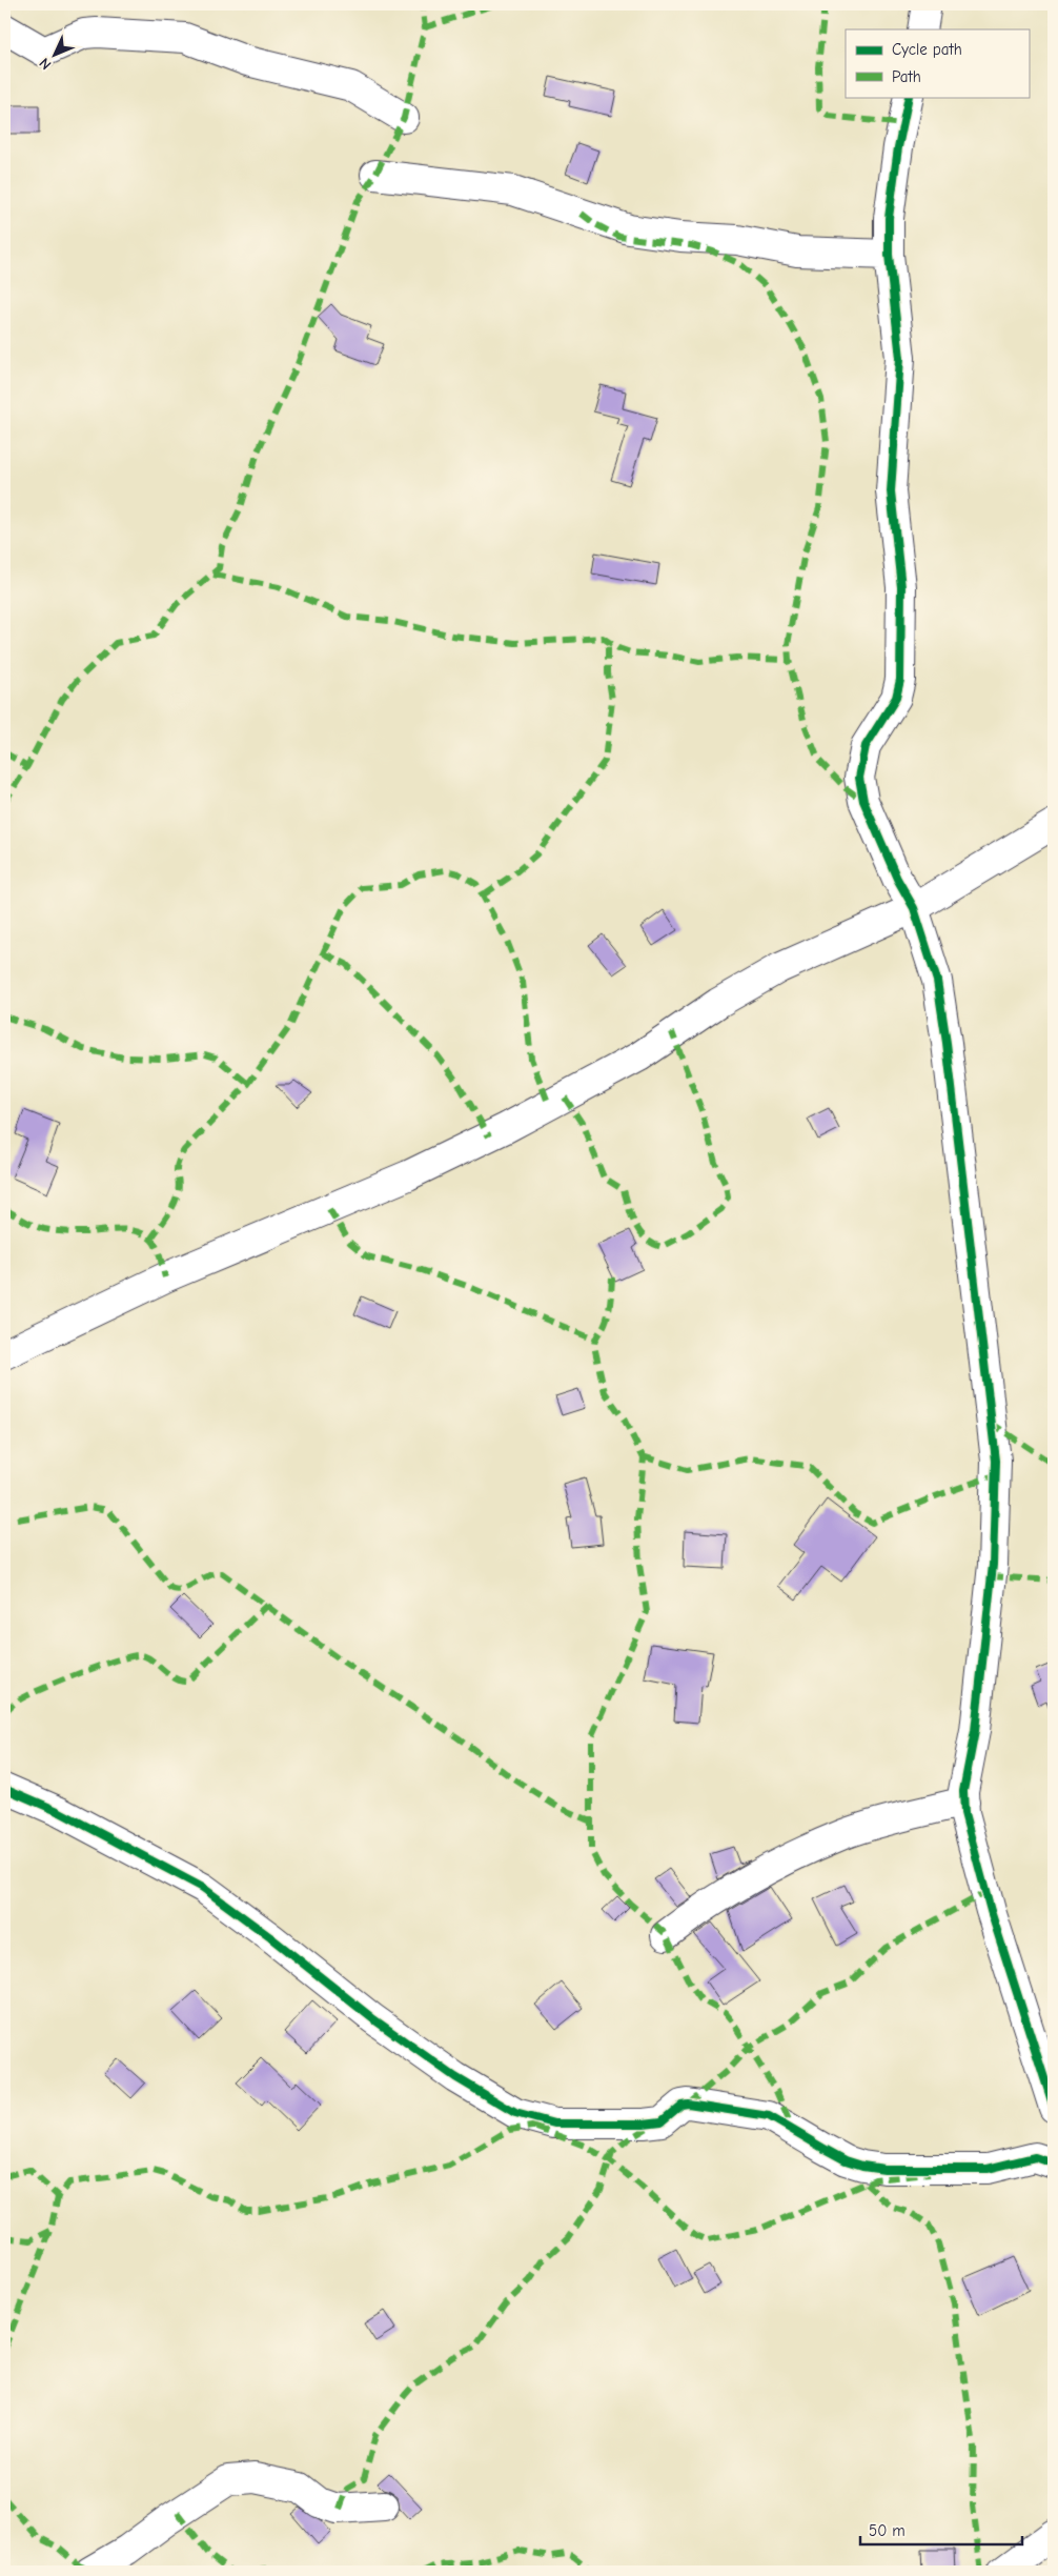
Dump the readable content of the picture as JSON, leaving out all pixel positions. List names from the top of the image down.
{
  "legend": ["Cycle path", "Path"],
  "scale_bar": "50 m",
  "north": "bottom left"
}
